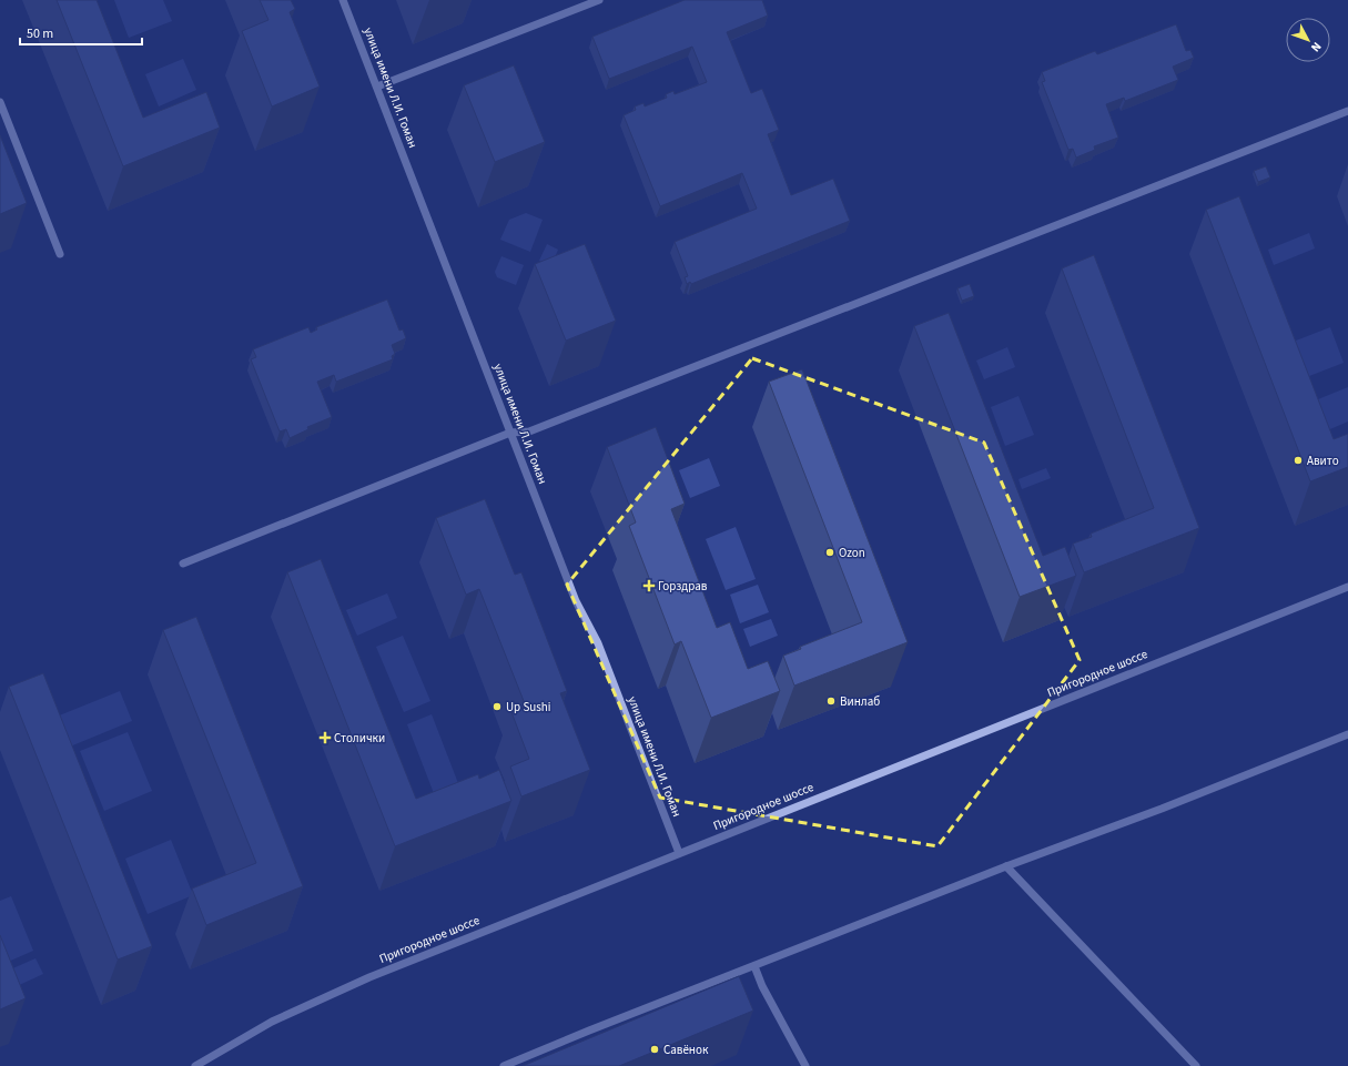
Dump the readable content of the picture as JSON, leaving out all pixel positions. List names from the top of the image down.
{
  "streets": {
    "street": ["улица имени Л.И. Гоман", "Пригородное шоссе"]
  },
  "crossings": [
    ["улица имени Л.И. Гоман", "Пригородное шоссе"]
  ],
  "places": {
    "other": [
      "Авито",
      "Ozon",
      "Винлаб",
      "Up Sushi",
      "Савёнок"
    ],
    "health": ["Горздрав", "Столички"]
  },
  "scale_bar": "50 m",
  "north": "bottom right"
}
